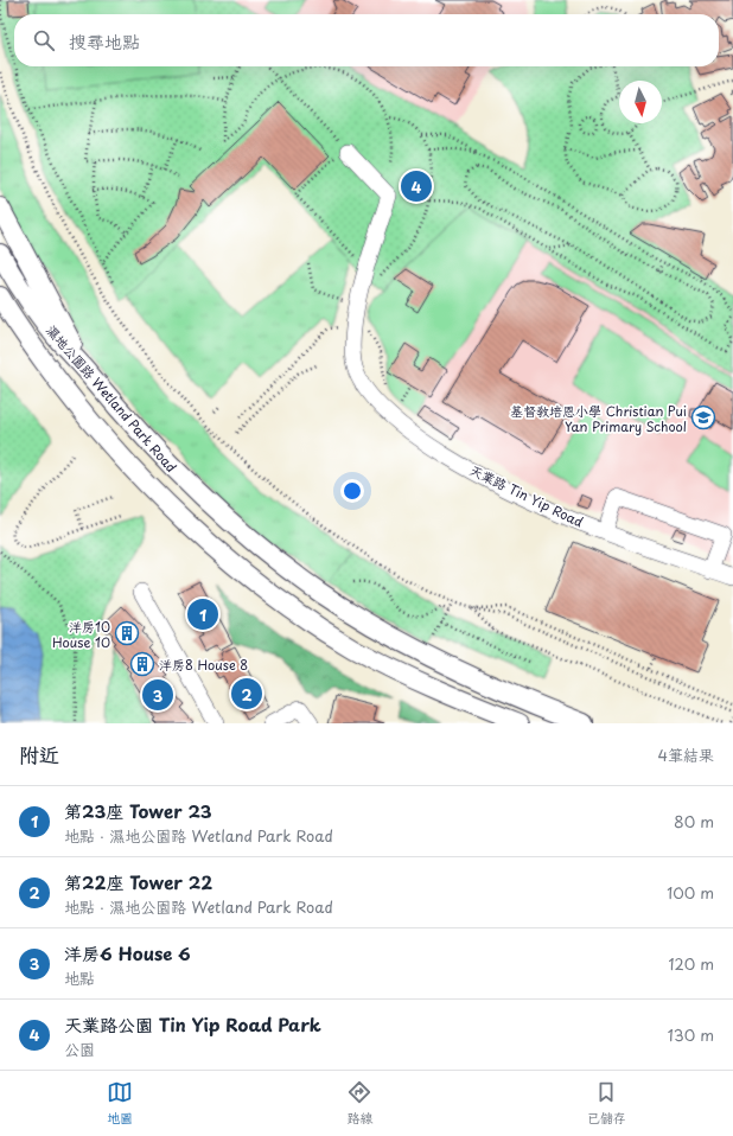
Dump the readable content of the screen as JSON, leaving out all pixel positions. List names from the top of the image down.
{
  "streets": {
    "main road": ["濕地公園路 Wetland Park Road"],
    "street": ["天業路 Tin Yip Road"]
  },
  "places": {
    "school or university": ["基督教培恩小學 Christian Pui Yan Primary School"],
    "building": ["洋房10 House 10", "洋房8 House 8"]
  },
  "north": "bottom",
  "page": {
    "search": "搜尋地點",
    "pins": [
      "4",
      "1",
      "2",
      "3"
    ],
    "heading": ["附近", "4筆結果"],
    "list": [
      {
        "mark": "1",
        "name": "第23座 Tower 23",
        "note": "地點 · 濕地公園路 Wetland Park Road",
        "value": "80 m"
      },
      {
        "mark": "2",
        "name": "第22座 Tower 22",
        "note": "地點 · 濕地公園路 Wetland Park Road",
        "value": "100 m"
      },
      {
        "mark": "3",
        "name": "洋房6 House 6",
        "note": "地點",
        "value": "120 m"
      },
      {
        "mark": "4",
        "name": "天業路公園 Tin Yip Road Park",
        "note": "公園",
        "value": "130 m"
      }
    ],
    "nav": ["地圖", "路線", "已儲存"]
  }
}
